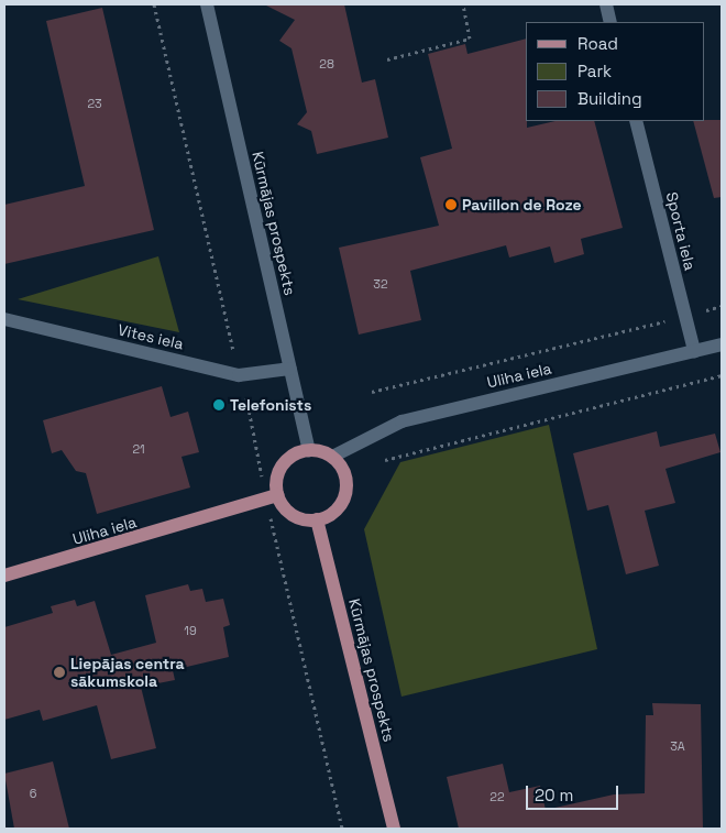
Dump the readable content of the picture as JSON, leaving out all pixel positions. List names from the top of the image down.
{
  "streets": {
    "main road": ["Kūrmājas prospekts", "Uliha iela"],
    "street": ["Sporta iela", "Vites iela"]
  },
  "crossings": [
    ["Kūrmājas prospekts", "Vites iela"],
    ["Kūrmājas prospekts", "Uliha iela"],
    ["Sporta iela", "Uliha iela"]
  ],
  "places": ["Pavillon de Roze", "Telefonists", "Liepājas centra sākumskola"],
  "house_numbers": [
    "28",
    "23",
    "32",
    "21",
    "19",
    "3A",
    "6",
    "22"
  ],
  "legend": ["Road", "Park", "Building"],
  "scale_bar": "20 m"
}
